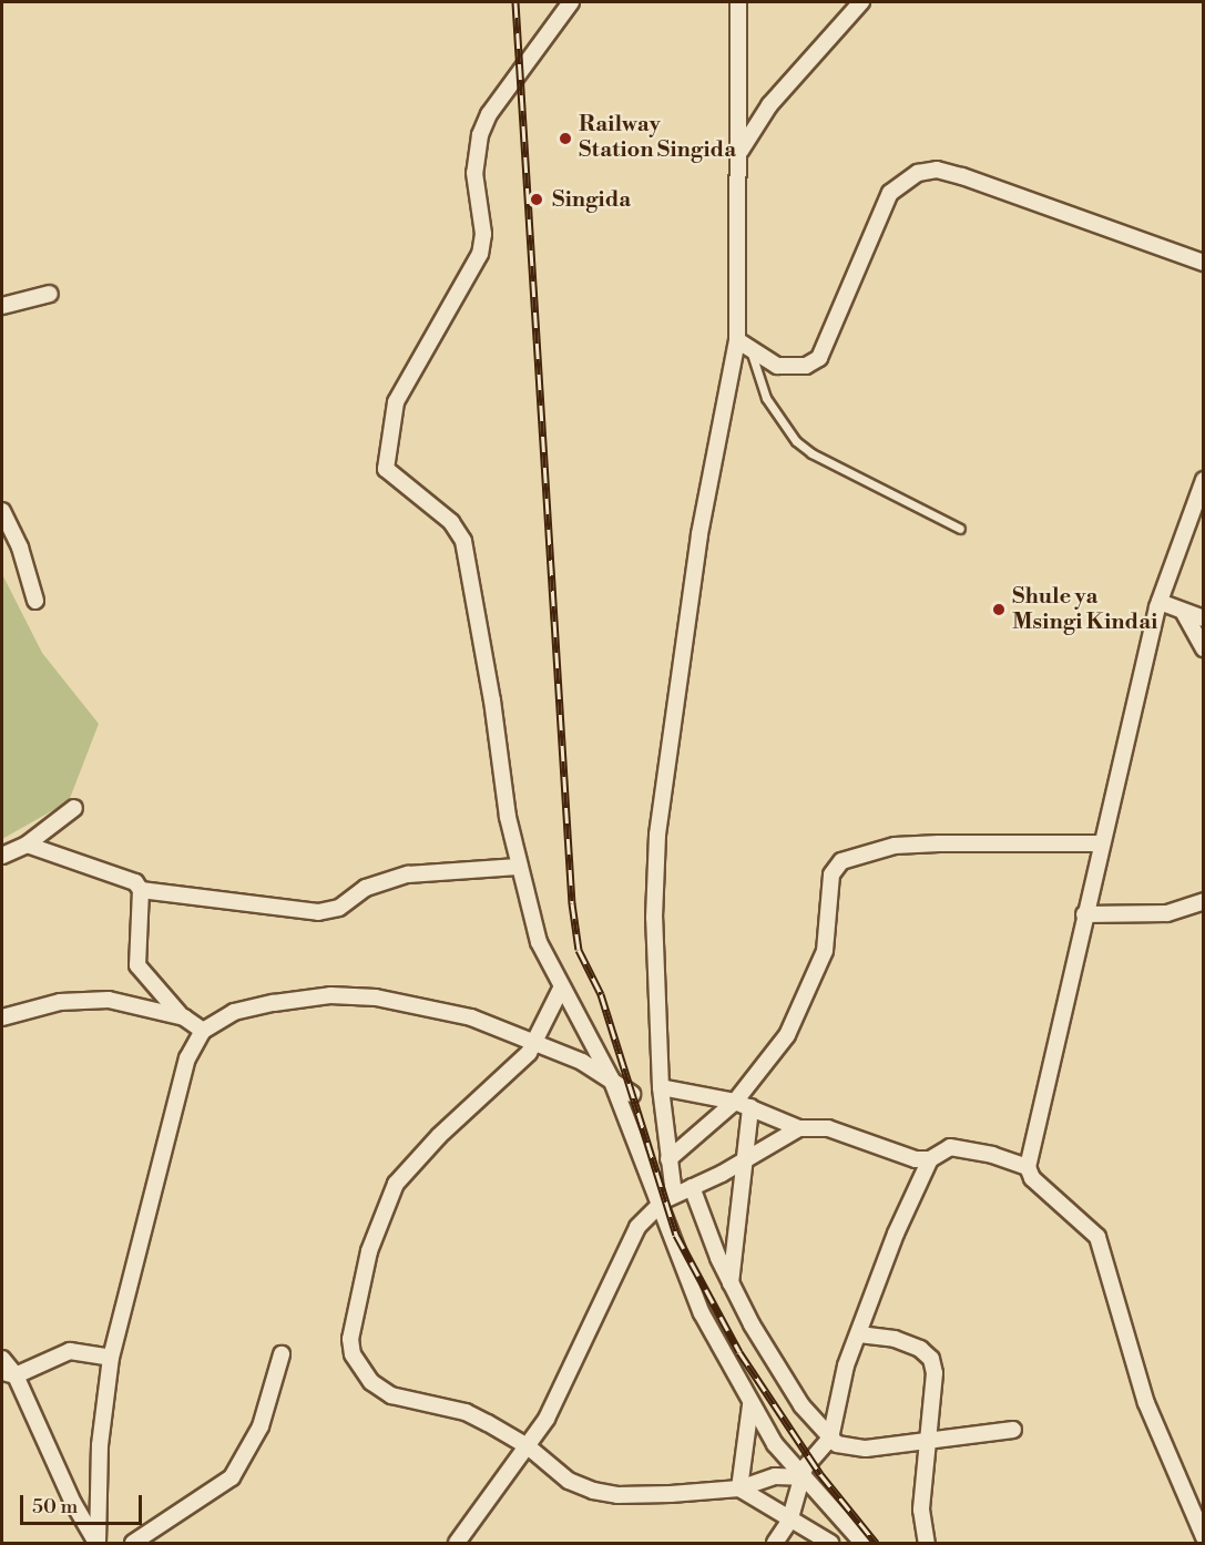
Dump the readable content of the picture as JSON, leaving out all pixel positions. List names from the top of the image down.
{
  "places": ["Railway Station Singida", "Singida", "Shule ya Msingi Kindai"],
  "scale_bar": "50 m"
}
